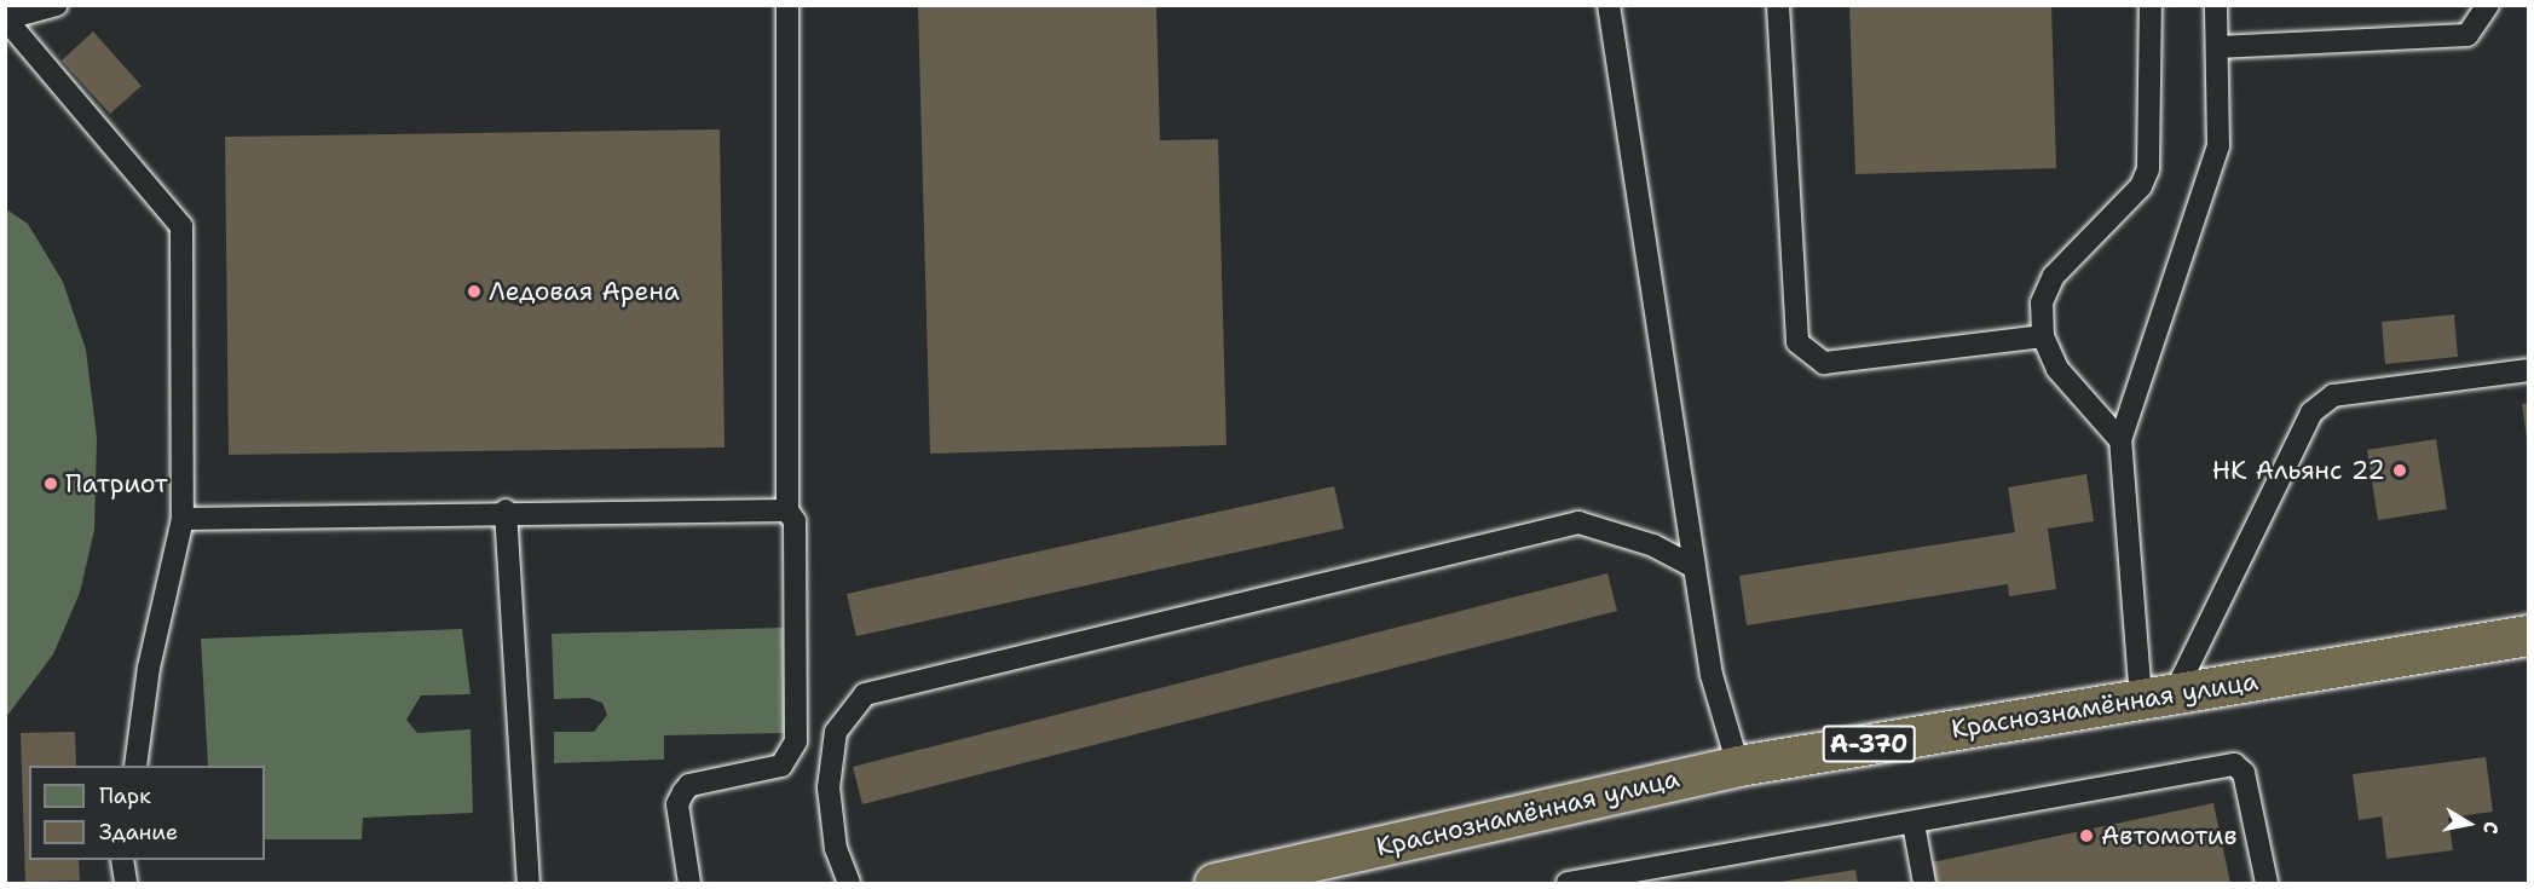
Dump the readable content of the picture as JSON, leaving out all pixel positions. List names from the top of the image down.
{
  "streets": {
    "highway": ["Краснознамённая улица", "А-370"]
  },
  "places": [
    "Ледовая Арена",
    "НК Альянс 22",
    "Патриот",
    "Автомотив"
  ],
  "legend": ["Парк", "Здание"],
  "north": "right"
}
